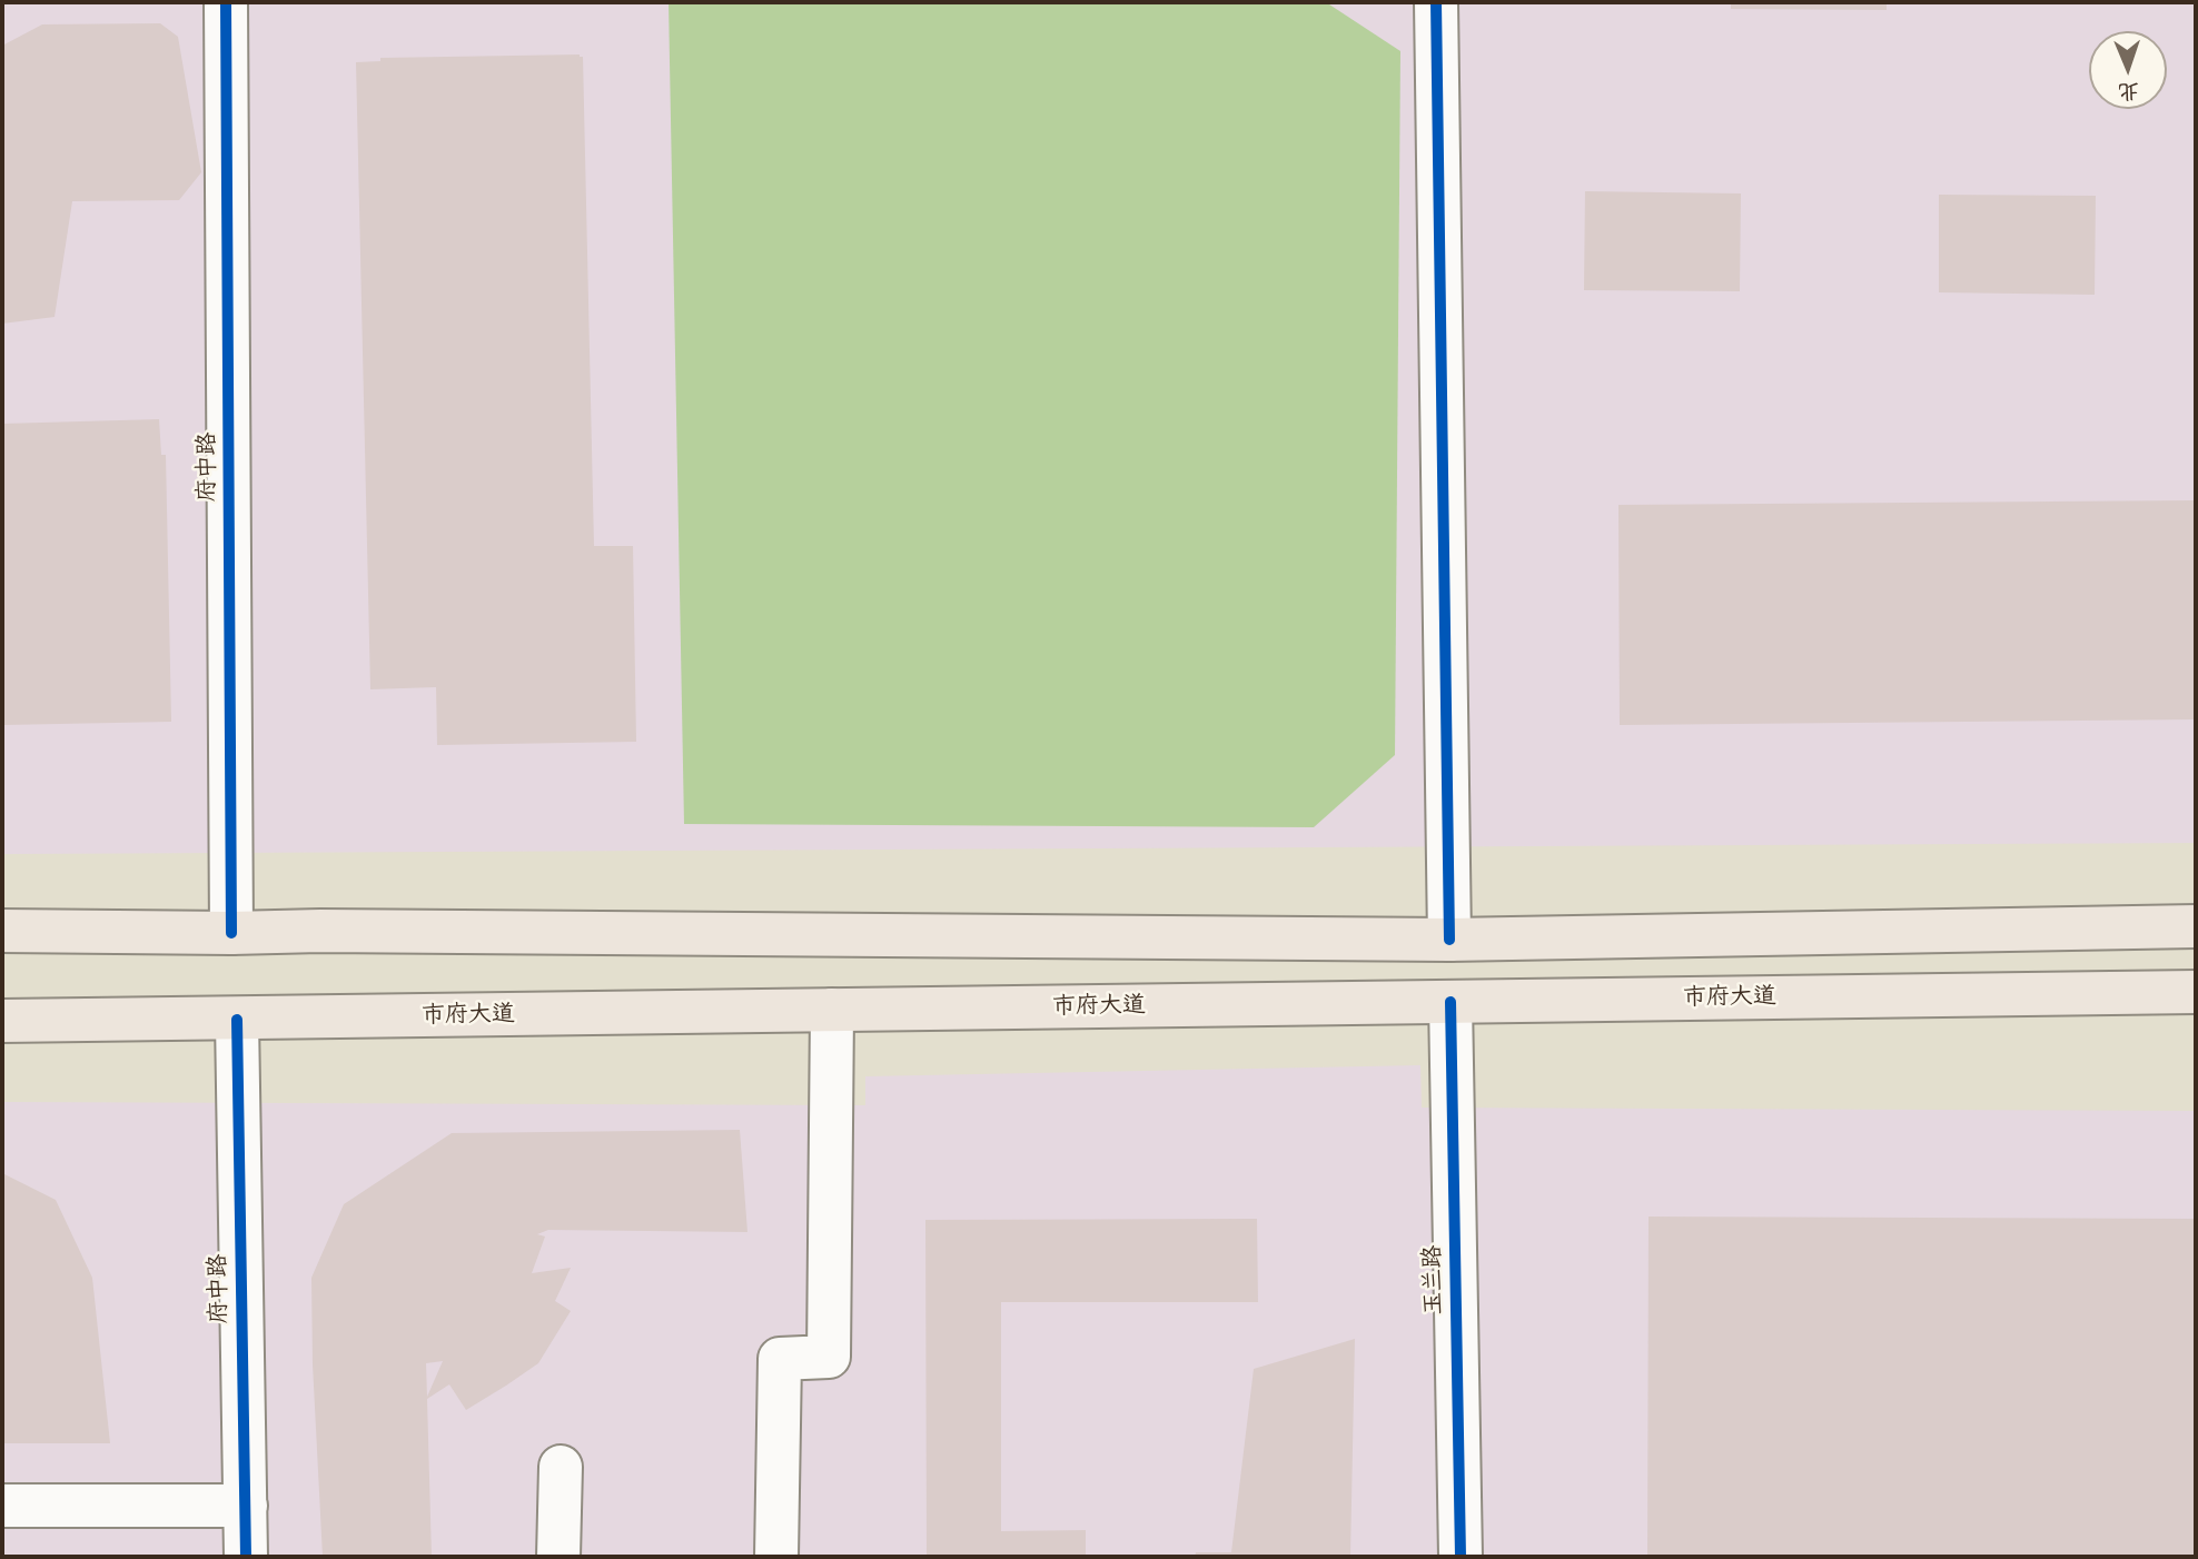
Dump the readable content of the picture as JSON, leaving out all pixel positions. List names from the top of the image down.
{
  "streets": {
    "main road": ["市府大道"],
    "street": ["府中路", "玉兰路"]
  },
  "crossings": [
    ["府中路", "市府大道"],
    ["市府大道", "玉兰路"]
  ],
  "north": "bottom"
}
